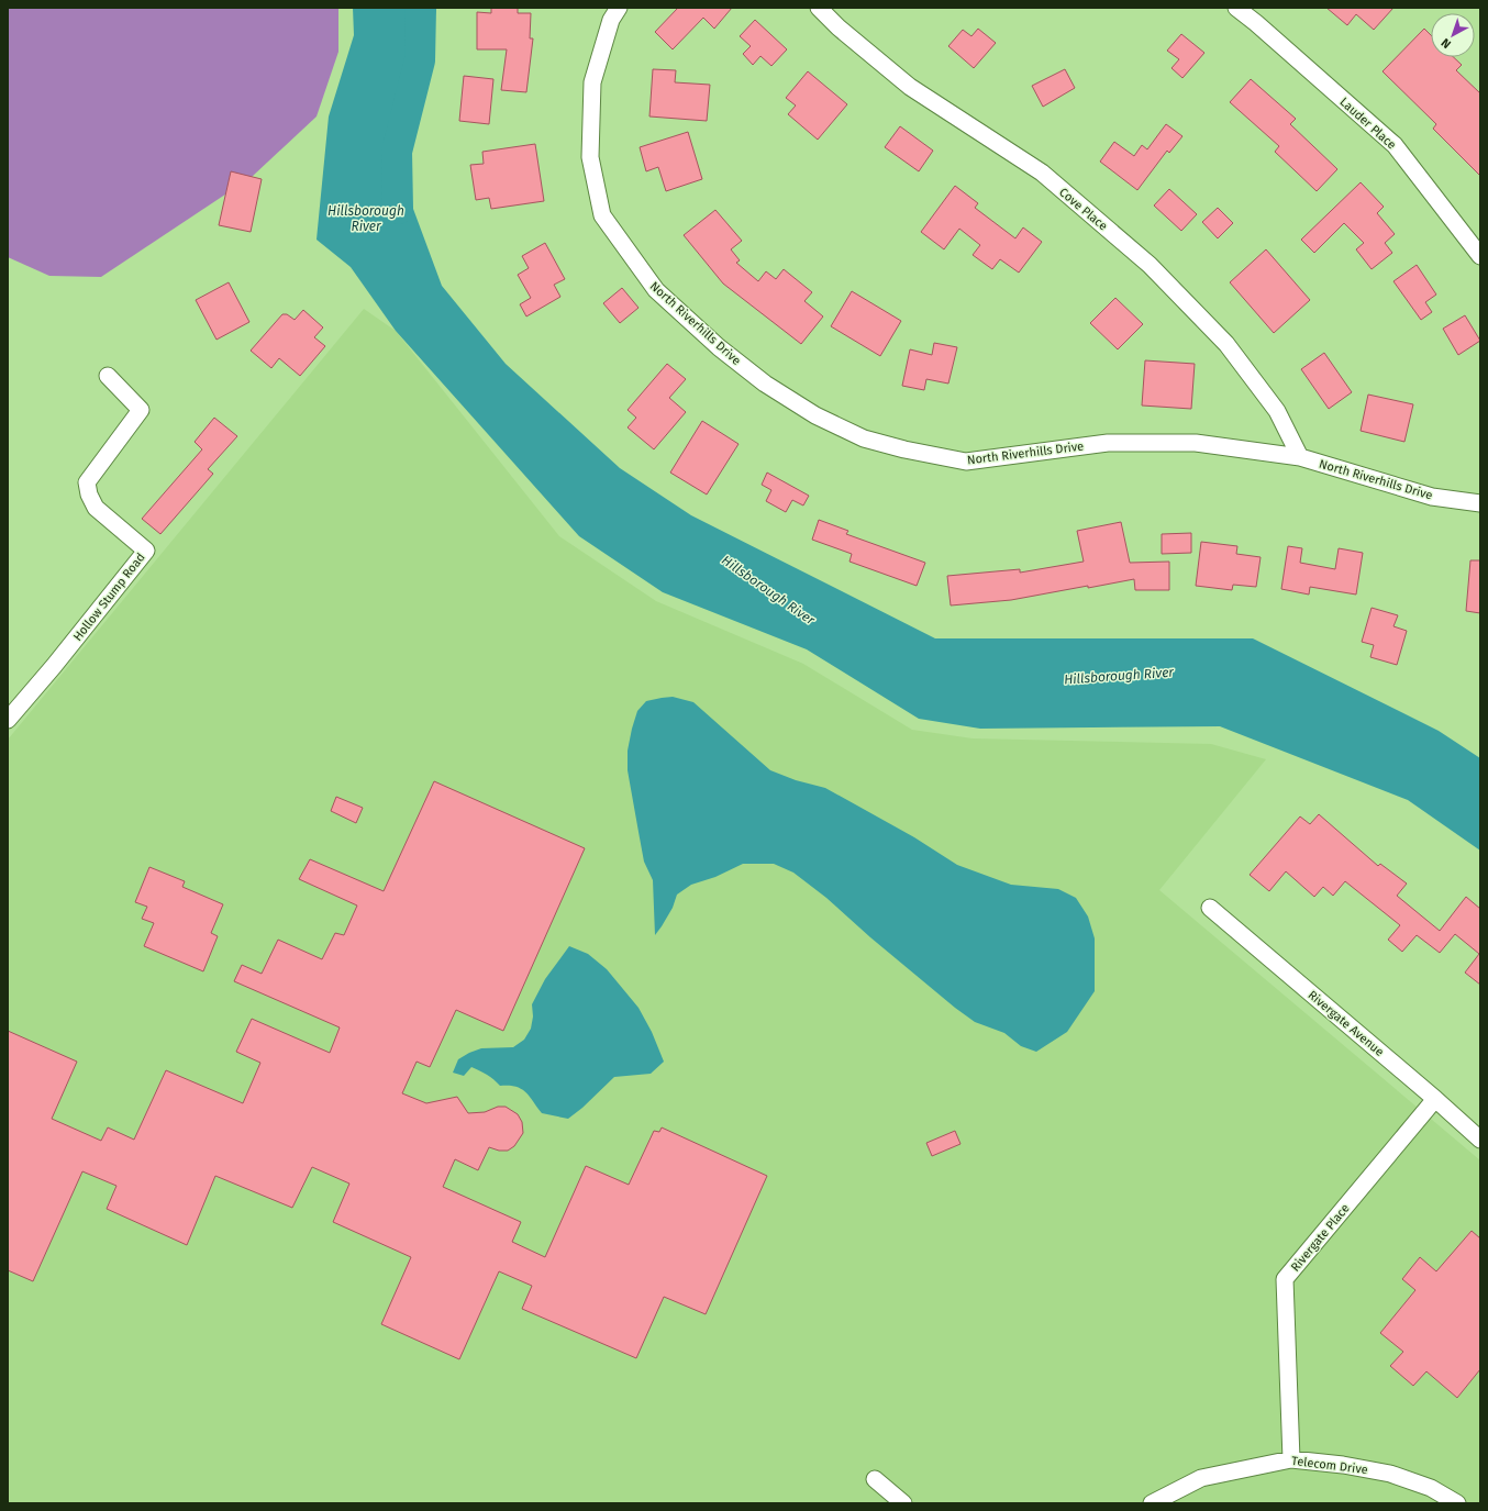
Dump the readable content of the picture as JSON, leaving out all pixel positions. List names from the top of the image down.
{
  "streets": {
    "street": [
      "Lauder Place",
      "Cove Place",
      "North Riverhills Drive",
      "Hollow Stump Road",
      "Rivergate Avenue",
      "Rivergate Place",
      "Telecom Drive"
    ]
  },
  "crossings": [
    ["Cove Place", "North Riverhills Drive"],
    ["Rivergate Avenue", "Rivergate Place"],
    ["Rivergate Place", "Telecom Drive"]
  ],
  "water": ["Hillsborough River"],
  "north": "bottom left"
}
